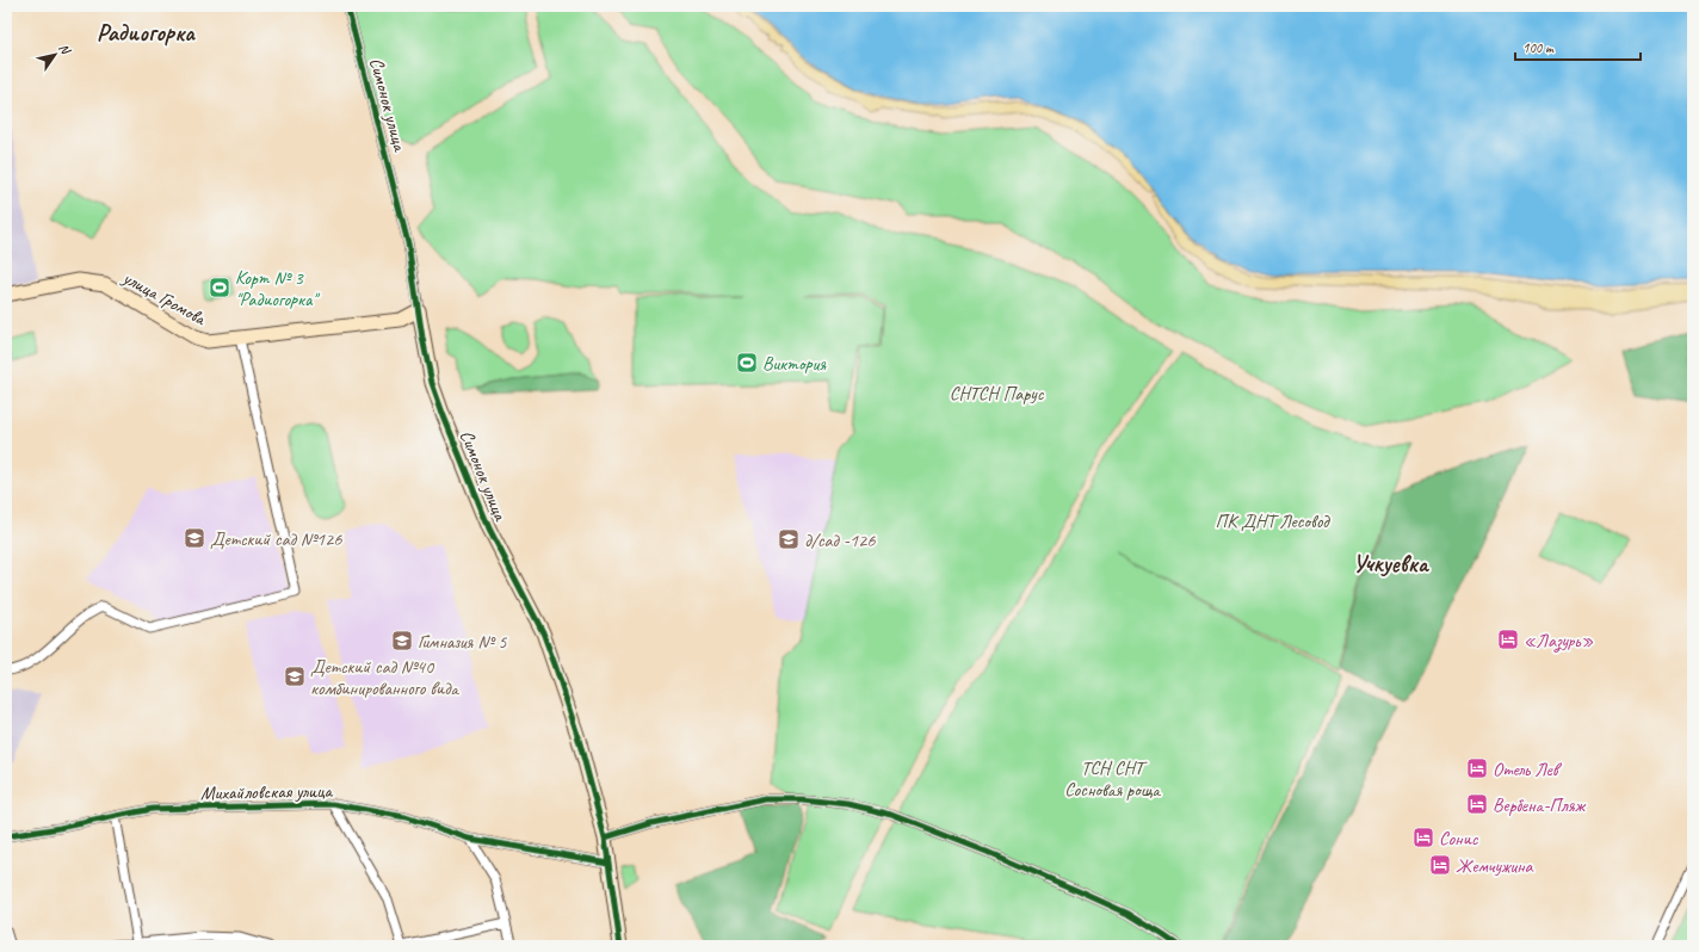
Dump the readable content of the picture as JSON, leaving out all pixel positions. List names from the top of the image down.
{
  "streets": {
    "street": ["Симонок улица", "улица Громова", "Михайловская улица"]
  },
  "crossings": [
    ["Симонок улица", "улица Громова"],
    ["Симонок улица", "Михайловская улица"]
  ],
  "districts": ["Радиогорка", "Учкуевка"],
  "parks": ["СНТСН Парус", "ПК ДНТ Лесовод", "ТСН СНТ Сосновая роща"],
  "places": {
    "sports": ["Корт № 3 \"Радиогорка\"", "Виктория"],
    "school or university": [
      "Детский сад №126",
      "д/сад -126",
      "Гимназия № 5",
      "Детский сад №40 комбинированного вида"
    ],
    "hotel": [
      "«Лазурь»",
      "Отель Лев",
      "Вербена-Пляж",
      "Сонис",
      "Жемчужина"
    ]
  },
  "scale_bar": "100 m",
  "north": "top right"
}
